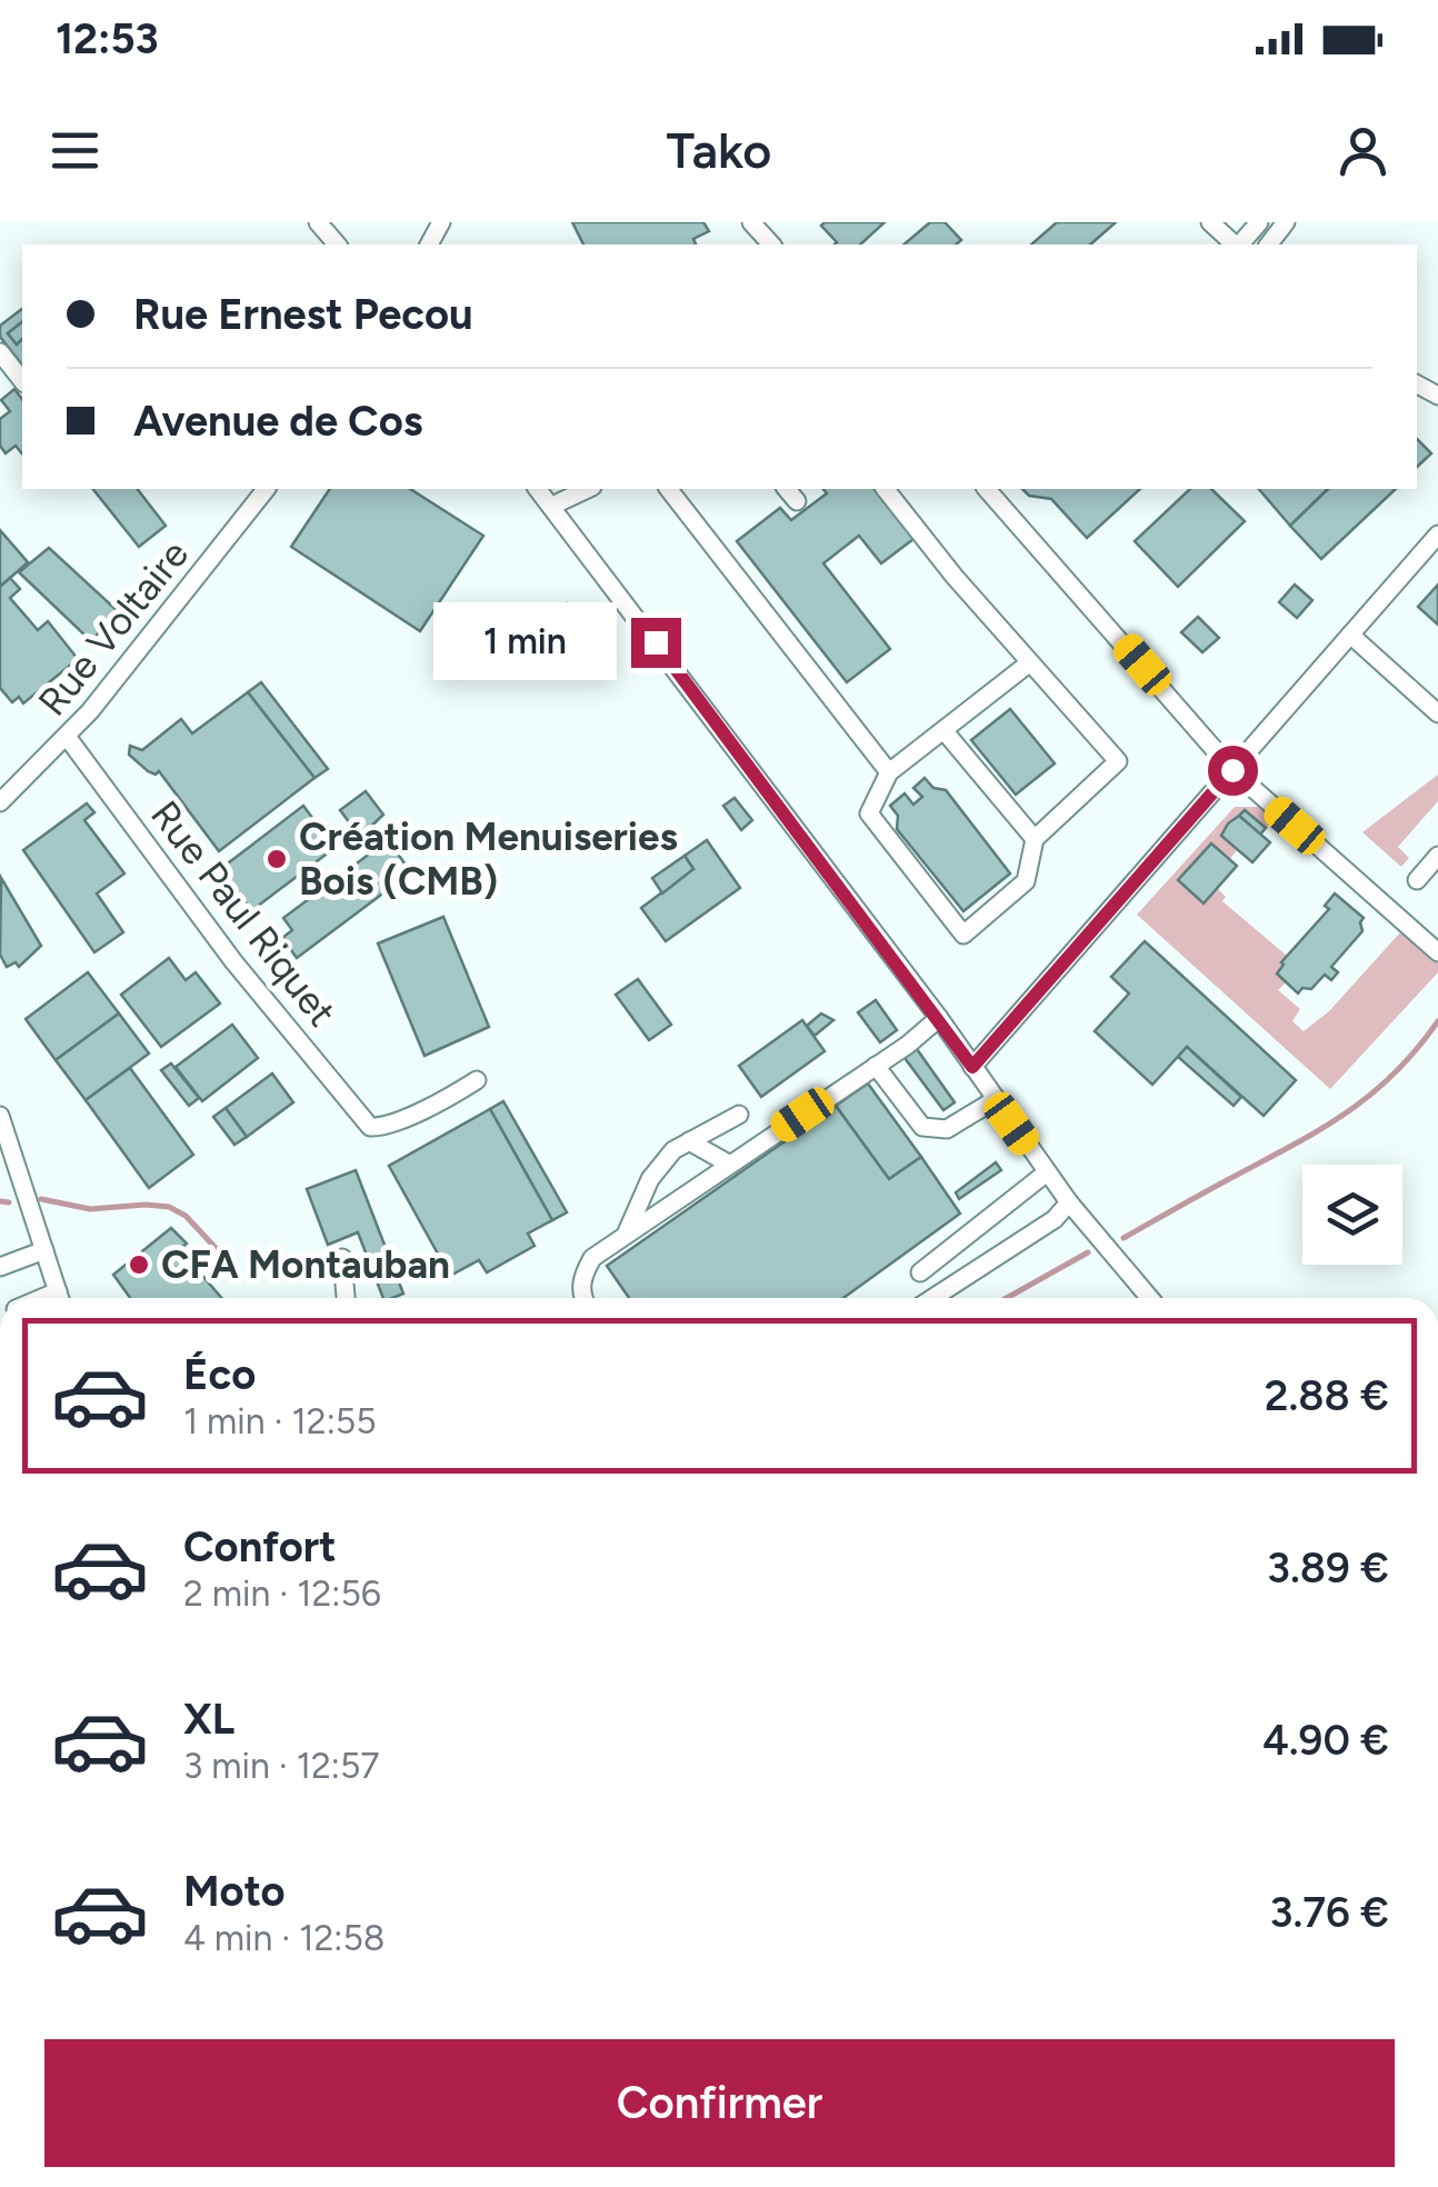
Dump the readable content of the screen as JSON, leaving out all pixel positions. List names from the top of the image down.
{
  "streets": {
    "street": ["Rue Voltaire", "Rue Paul Riquet"]
  },
  "crossings": [
    ["Rue Voltaire", "Rue Paul Riquet"]
  ],
  "places": ["Création Menuiseries Bois (CMB)", "CFA Montauban"],
  "page": {
    "status": "12:53",
    "header": "Tako",
    "banner": ["Rue Ernest Pecou", "Avenue de Cos"],
    "bubble": "1 min",
    "list": [
      {
        "name": "Éco",
        "note": "1 min · 12:55",
        "value": "2.88 €"
      },
      {
        "name": "Confort",
        "note": "2 min · 12:56",
        "value": "3.89 €"
      },
      {
        "name": "XL",
        "note": "3 min · 12:57",
        "value": "4.90 €"
      },
      {
        "name": "Moto",
        "note": "4 min · 12:58",
        "value": "3.76 €"
      }
    ],
    "buttons": "Confirmer"
  }
}
